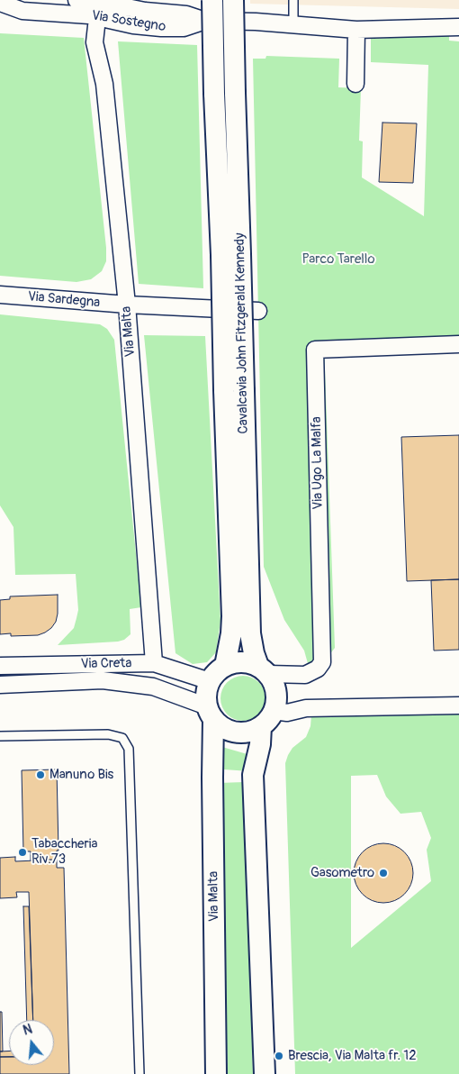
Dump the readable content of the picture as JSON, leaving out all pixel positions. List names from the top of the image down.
{
  "streets": {
    "street": [
      "Via Sostegno",
      "Via Sardegna",
      "Via Malta",
      "Cavalcavia John Fitzgerald Kennedy",
      "Via Ugo La Malfa",
      "Via Creta"
    ]
  },
  "crossings": [
    ["Via Sostegno", "Via Malta"],
    ["Via Sardegna", "Via Malta"],
    ["Via Malta", "Cavalcavia John Fitzgerald Kennedy"],
    ["Via Malta", "Via Ugo La Malfa"],
    ["Via Malta", "Via Creta"],
    ["Cavalcavia John Fitzgerald Kennedy", "Via Ugo La Malfa"],
    ["Cavalcavia John Fitzgerald Kennedy", "Via Creta"],
    ["Via Ugo La Malfa", "Via Creta"]
  ],
  "parks": ["Parco Tarello"],
  "places": [
    "Manuno Bis",
    "Tabaccheria Riv.73",
    "Gasometro",
    "Brescia, Via Malta fr. 12"
  ],
  "north": "top"
}
